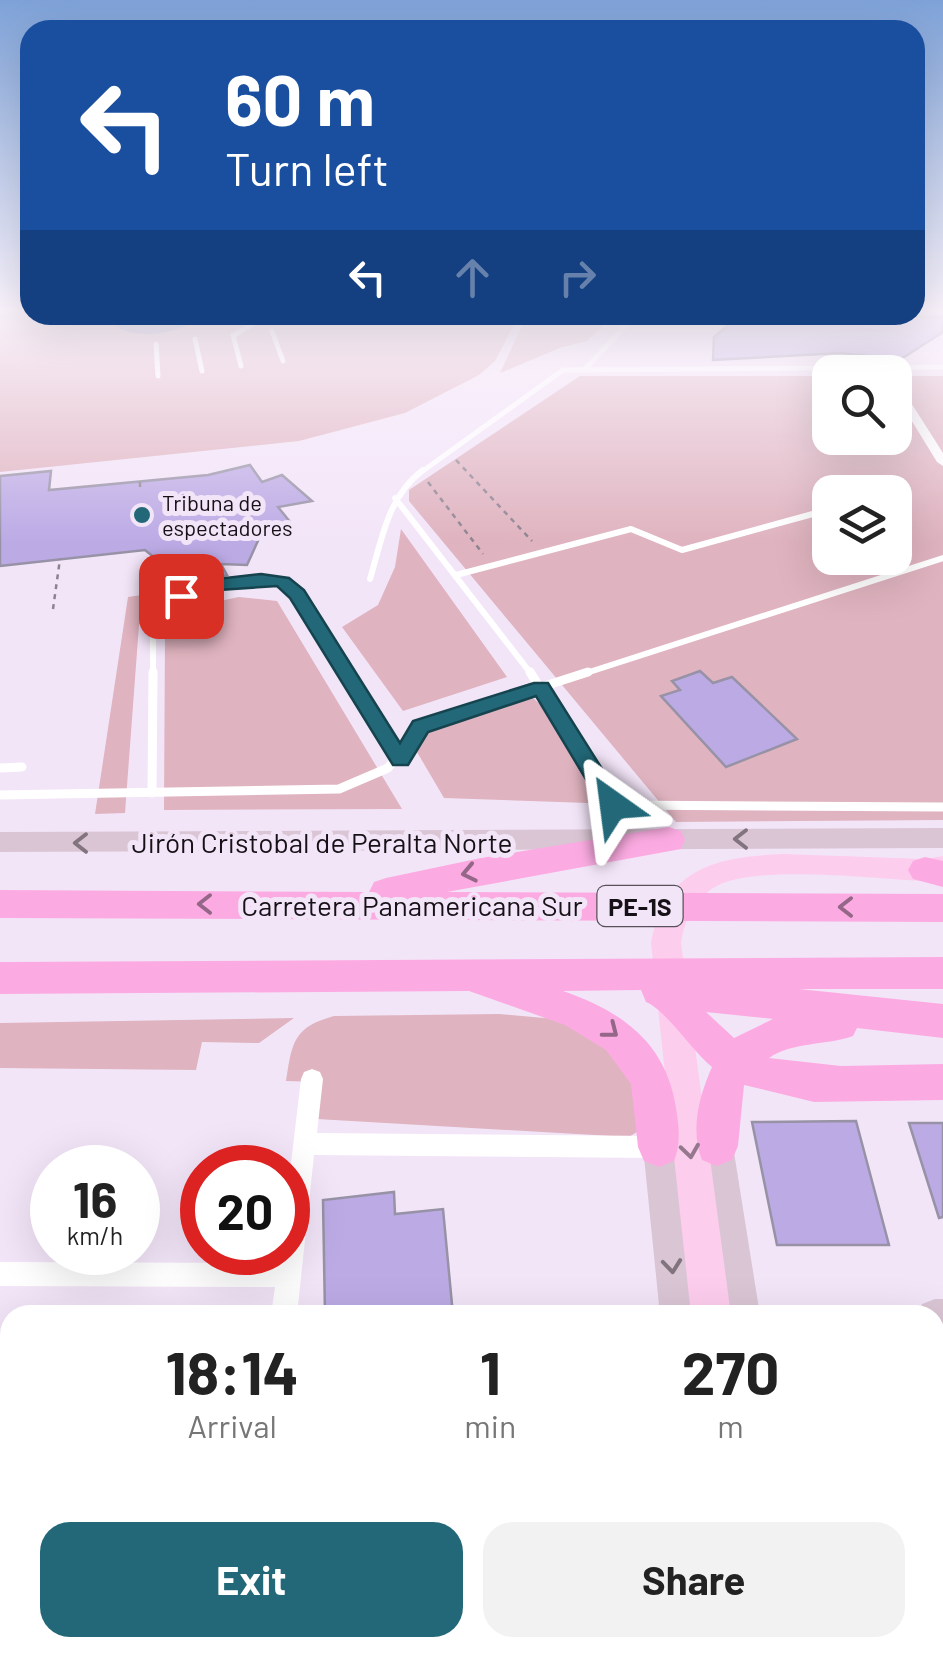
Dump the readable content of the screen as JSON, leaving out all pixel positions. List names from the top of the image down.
{
  "streets": {
    "highway": ["Carretera Panamericana Sur", "PE-1S"],
    "street": ["Jirón Cristobal de Peralta Norte"]
  },
  "one_way": ["Jirón Cristobal de Peralta Norte"],
  "places": ["Tribuna de espectadores"],
  "page": {
    "turn": ["60 m", "Turn left"],
    "speed": "16 km/h",
    "limit": "20",
    "eta": [
      "18:14",
      "Arrival",
      "1",
      "min",
      "270",
      "m"
    ],
    "buttons": ["Exit", "Share"]
  }
}
